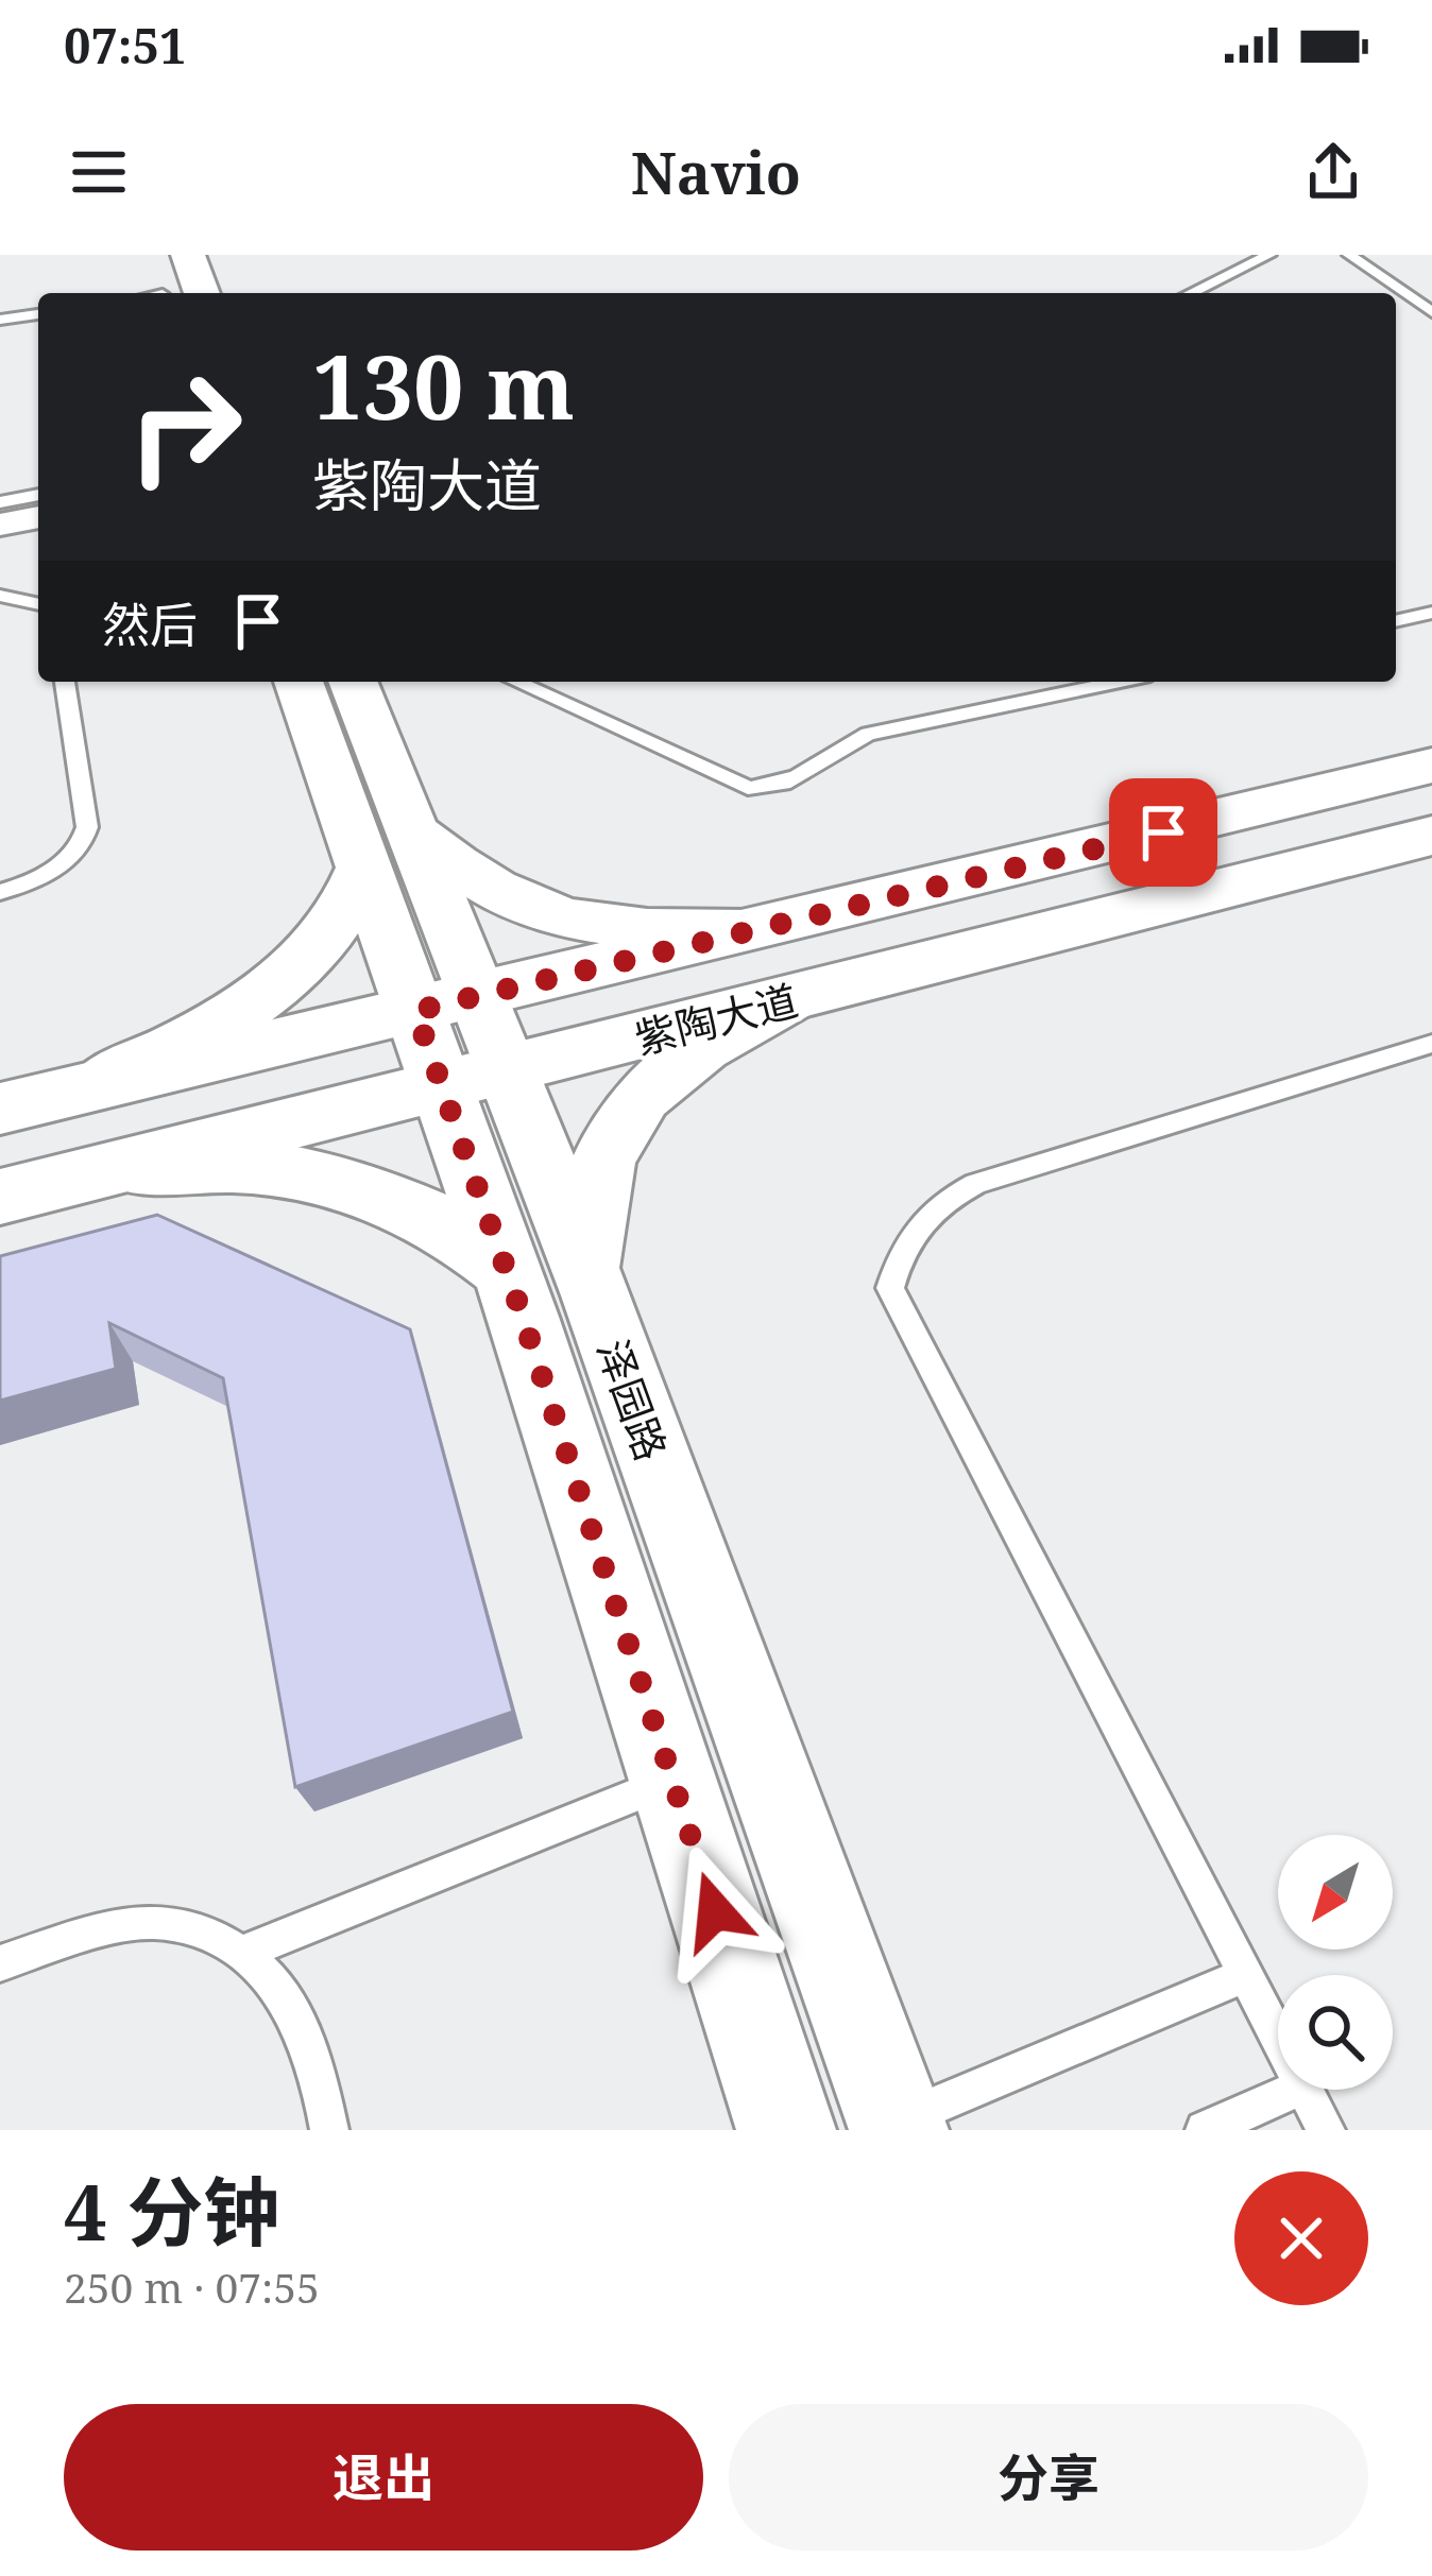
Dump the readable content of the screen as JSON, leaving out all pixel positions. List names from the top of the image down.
{
  "streets": {
    "main road": ["紫陶大道"],
    "street": ["泽园路"]
  },
  "crossings": [
    ["紫陶大道", "泽园路"]
  ],
  "north": "bottom left",
  "page": {
    "status": "07:51",
    "header": "Navio",
    "turn": ["130 m", "紫陶大道"],
    "then": "然后",
    "heading": ["4 分钟", "250 m · 07:55"],
    "buttons": ["退出", "分享"]
  }
}
